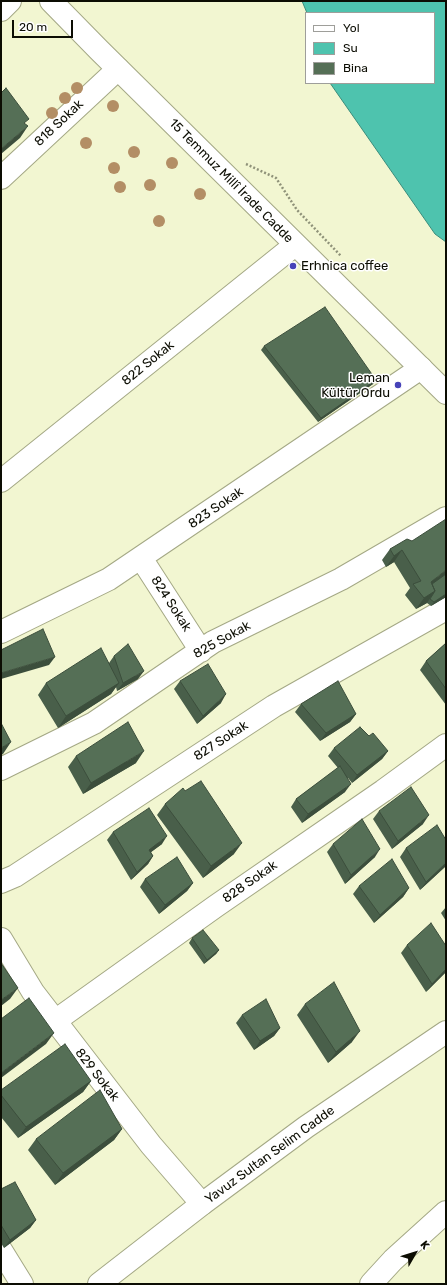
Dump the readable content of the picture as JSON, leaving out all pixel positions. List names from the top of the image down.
{
  "streets": {
    "street": [
      "818 Sokak",
      "15 Temmuz Millî İrade Cadde",
      "822 Sokak",
      "823 Sokak",
      "824 Sokak",
      "825 Sokak",
      "827 Sokak",
      "828 Sokak",
      "829 Sokak",
      "Yavuz Sultan Selim Cadde"
    ]
  },
  "crossings": [
    ["818 Sokak", "15 Temmuz Millî İrade Cadde"],
    ["15 Temmuz Millî İrade Cadde", "822 Sokak"],
    ["15 Temmuz Millî İrade Cadde", "823 Sokak"],
    ["823 Sokak", "824 Sokak"],
    ["824 Sokak", "825 Sokak"],
    ["828 Sokak", "829 Sokak"],
    ["829 Sokak", "Yavuz Sultan Selim Cadde"]
  ],
  "places": ["Erhnica coffee", "Leman Kültür Ordu"],
  "legend": ["Yol", "Su", "Bina"],
  "scale_bar": "20 m",
  "north": "top right"
}
